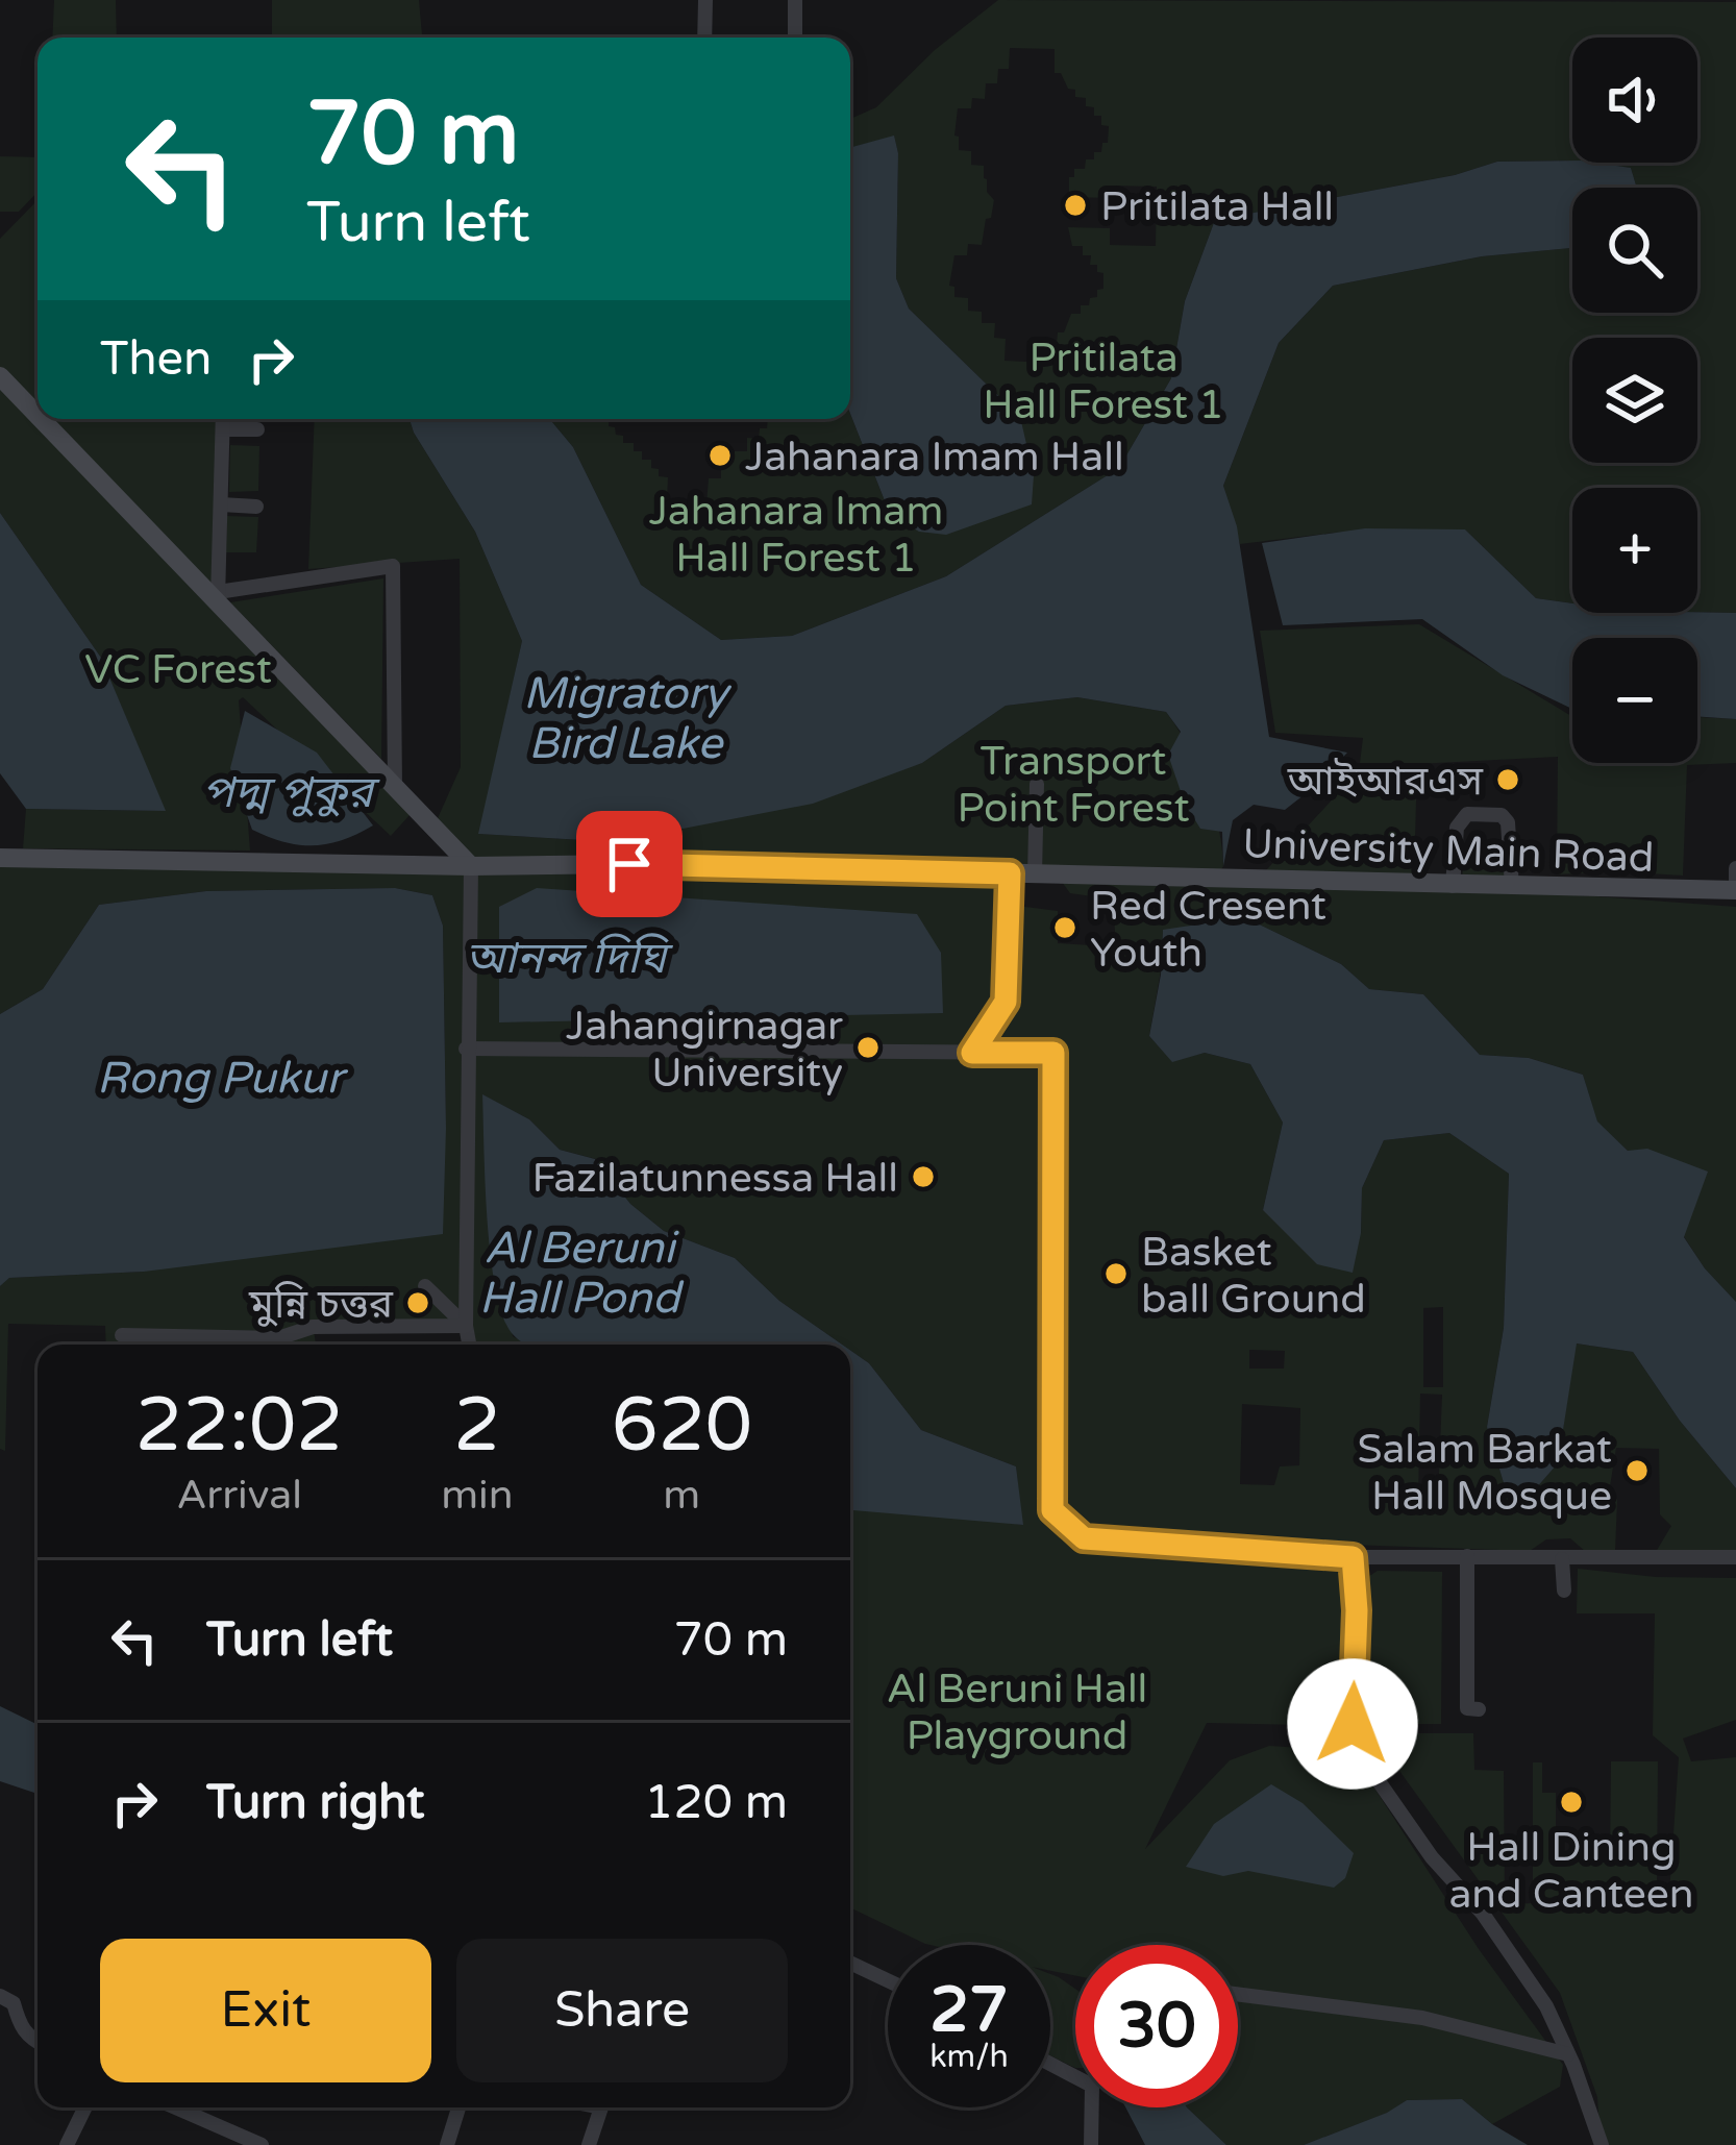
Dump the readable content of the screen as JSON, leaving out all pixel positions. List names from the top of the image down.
{
  "streets": {
    "street": ["University Main Road"]
  },
  "water": [
    "Migratory Bird Lake",
    "পদ্ম পুকুর",
    "আনন্দ দিঘি",
    "Rong Pukur",
    "Al Beruni Hall Pond"
  ],
  "parks": [
    "Pritilata Hall Forest 1",
    "Jahanara Imam Hall Forest 1",
    "VC Forest",
    "Transport Point Forest",
    "Al Beruni Hall Playground"
  ],
  "places": [
    "Pritilata Hall",
    "Jahanara Imam Hall",
    "আইআরএস",
    "Red Cresent Youth",
    "Jahangirnagar University",
    "Fazilatunnessa Hall",
    "Basket ball Ground",
    "মুন্নি চত্তর",
    "Salam Barkat Hall Mosque",
    "Hall Dining and Canteen"
  ],
  "page": {
    "map_buttons": ["+", "−"],
    "turn": ["70 m", "Turn left"],
    "then": "Then",
    "eta": [
      "22:02",
      "Arrival",
      "2",
      "min",
      "620",
      "m"
    ],
    "list": [
      {
        "name": "Turn left",
        "value": "70 m"
      },
      {
        "name": "Turn right",
        "value": "120 m"
      }
    ],
    "buttons": ["Exit", "Share"],
    "speed": "27 km/h",
    "limit": "30"
  }
}
